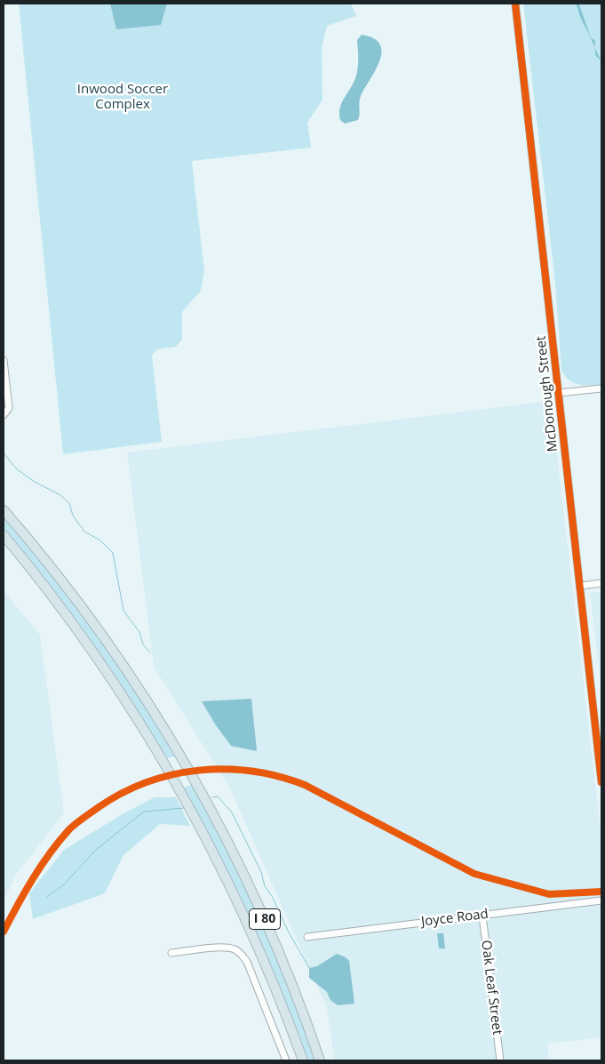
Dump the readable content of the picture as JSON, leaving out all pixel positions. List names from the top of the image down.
{
  "streets": {
    "highway": ["I 80"],
    "street": ["McDonough Street", "Joyce Road", "Oak Leaf Street"]
  },
  "crossings": [
    ["Joyce Road", "Oak Leaf Street"]
  ],
  "parks": ["Inwood Soccer Complex"]
}
